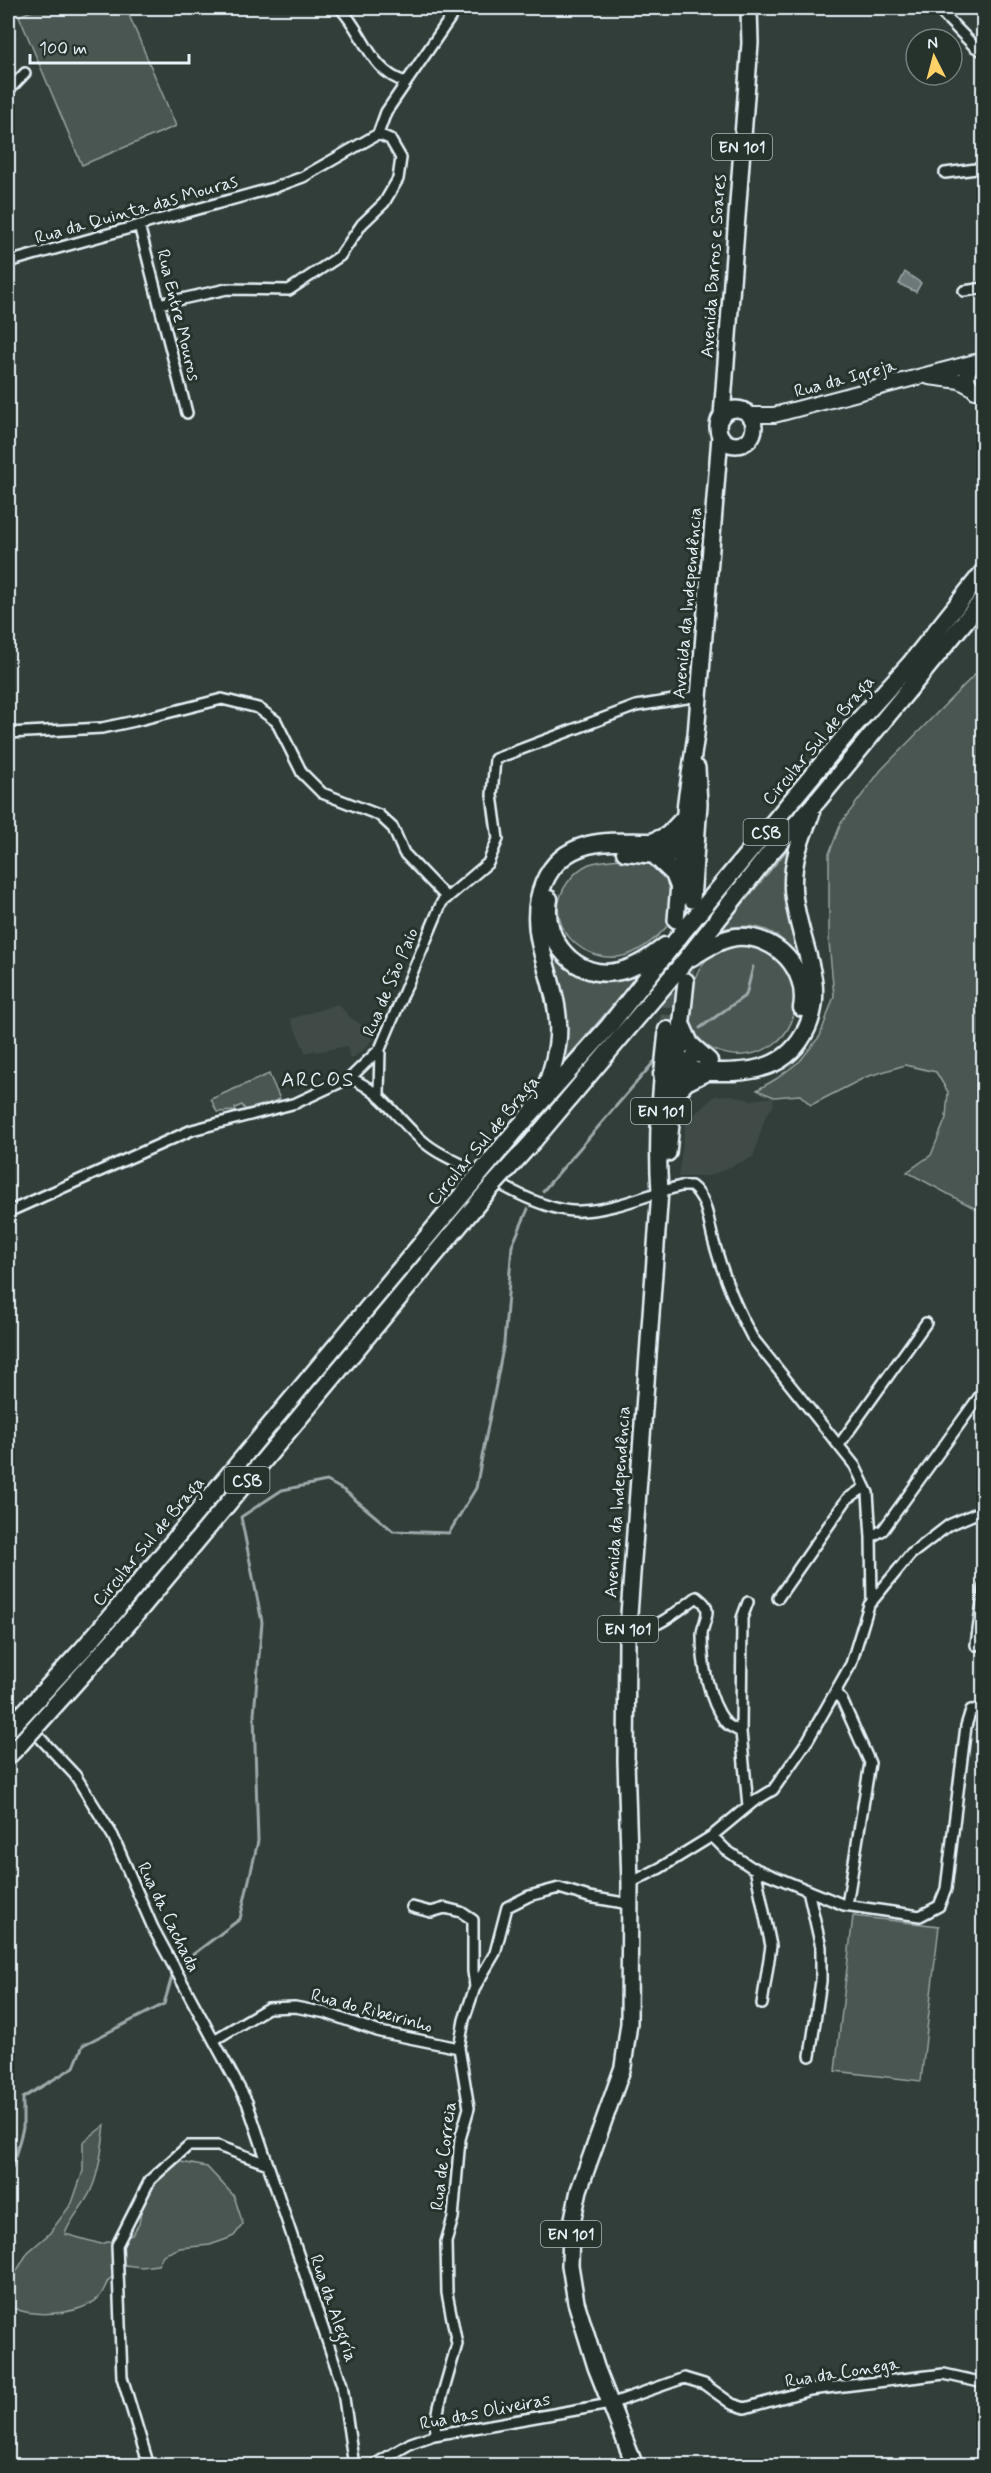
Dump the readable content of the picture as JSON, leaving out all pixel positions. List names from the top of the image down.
{
  "streets": {
    "highway": ["Circular Sul de Braga", "CSB"],
    "main road": ["EN 101", "Avenida Barros e Soares", "Avenida da Independência"],
    "street": [
      "Rua da Quinta das Mouras",
      "Rua Entre Mouros",
      "Rua da Igreja",
      "Rua de São Paio",
      "Rua da Cachada",
      "Rua do Ribeirinho",
      "Rua de Correia",
      "Rua da Alegría",
      "Rua da Conega",
      "Rua das Oliveiras"
    ]
  },
  "crossings": [
    ["EN 101", "Avenida da Independência"],
    ["EN 101", "Rua da Conega"],
    ["EN 101", "Rua das Oliveiras"],
    ["Rua da Quinta das Mouras", "Rua Entre Mouros"],
    ["Avenida Barros e Soares", "Rua da Igreja"],
    ["Avenida Barros e Soares", "Avenida da Independência"],
    ["Rua da Igreja", "Avenida da Independência"],
    ["Avenida da Independência", "Circular Sul de Braga"],
    ["Avenida da Independência", "Rua de São Paio"],
    ["Avenida da Independência", "Rua de Correia"],
    ["Avenida da Independência", "Rua da Conega"],
    ["Avenida da Independência", "Rua das Oliveiras"],
    ["Rua da Cachada", "Rua do Ribeirinho"],
    ["Rua da Cachada", "Rua da Alegría"],
    ["Rua do Ribeirinho", "Rua de Correia"],
    ["Rua de Correia", "Rua das Oliveiras"],
    ["Rua da Conega", "Rua das Oliveiras"]
  ],
  "districts": ["ARCOS"],
  "scale_bar": "100 m",
  "north": "top"
}
